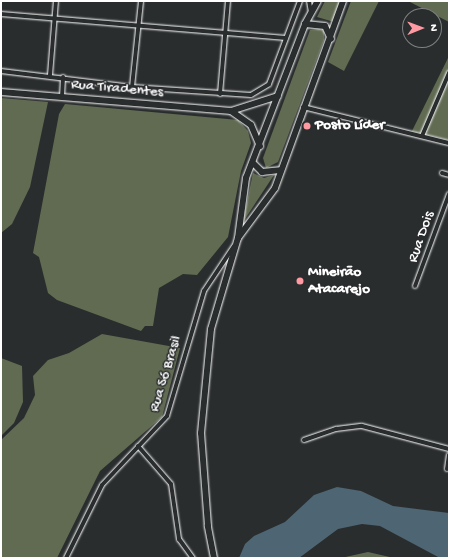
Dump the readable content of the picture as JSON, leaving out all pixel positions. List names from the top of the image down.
{
  "streets": {
    "main road": ["Rua Tiradentes"],
    "street": ["Rua Dois", "Rua Só Brasil"]
  },
  "places": ["Posto Líder", "Mineirão Atacarejo"],
  "north": "right"
}
